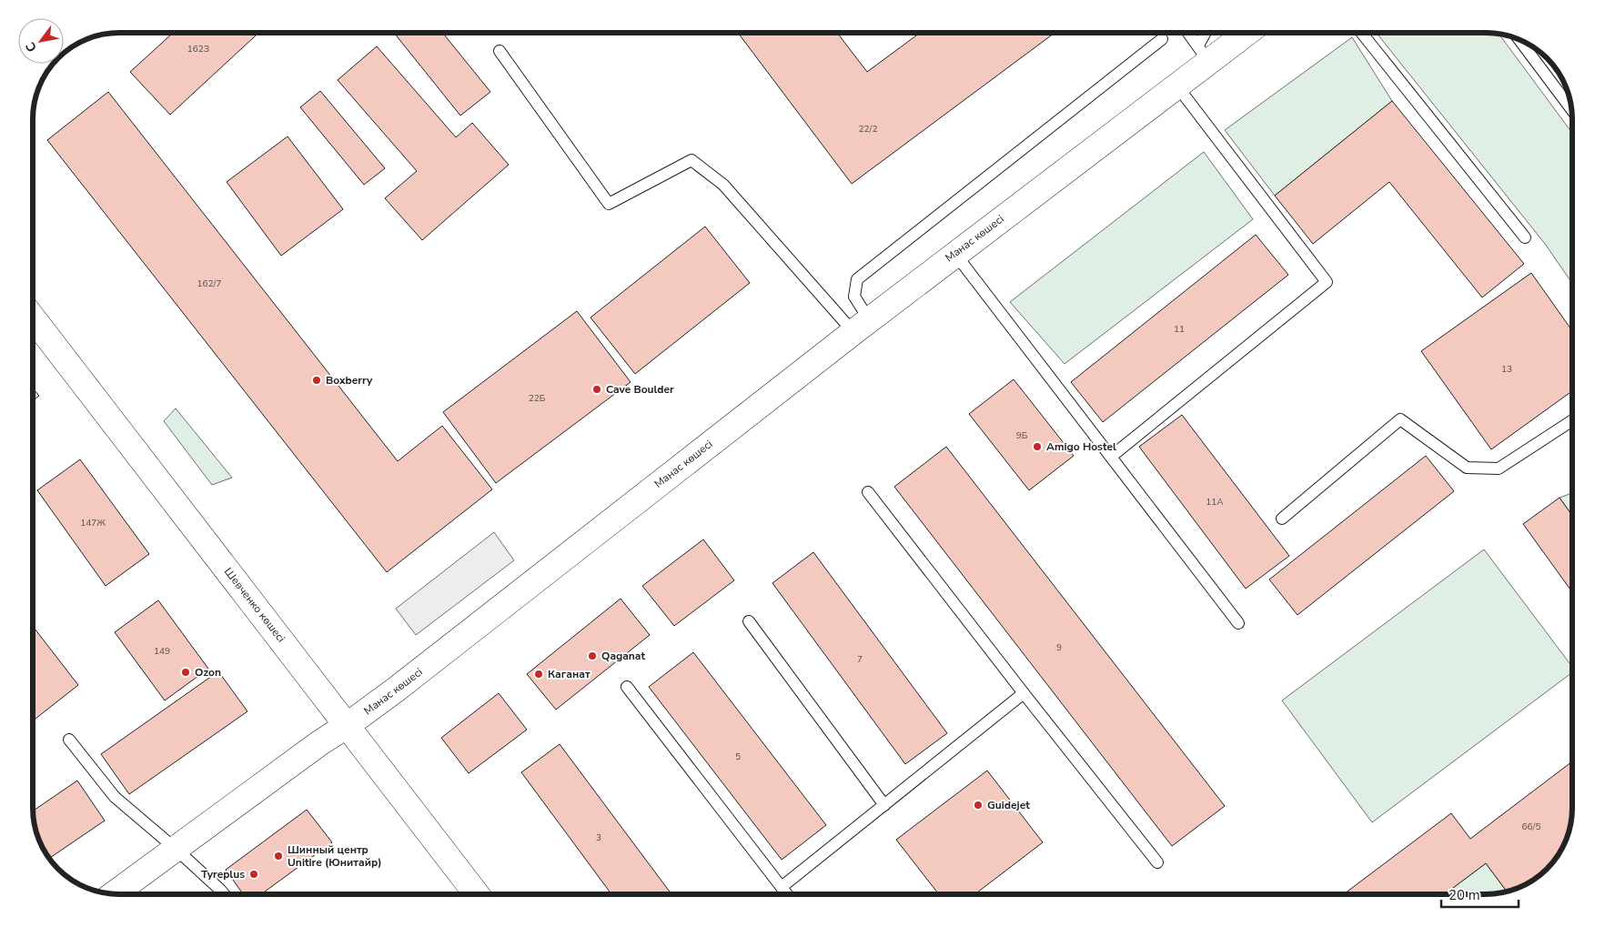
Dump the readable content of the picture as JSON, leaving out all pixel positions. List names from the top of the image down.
{
  "streets": {
    "street": ["Манас көшесі", "Шевченко көшесі"]
  },
  "crossings": [
    ["Манас көшесі", "Шевченко көшесі"]
  ],
  "places": [
    "Boxberry",
    "Cave Boulder",
    "Amigo Hostel",
    "Qaganat",
    "Ozon",
    "Каганат",
    "Guidejet",
    "Шинный центр Unitire (Юнитайр)",
    "Tyreplus"
  ],
  "house_numbers": [
    "162З",
    "22/2",
    "162/7",
    "11",
    "13",
    "22Б",
    "9Б",
    "11А",
    "147Ж",
    "9",
    "149",
    "7",
    "5",
    "66/5",
    "3"
  ],
  "scale_bar": "20 m",
  "north": "bottom left"
}
